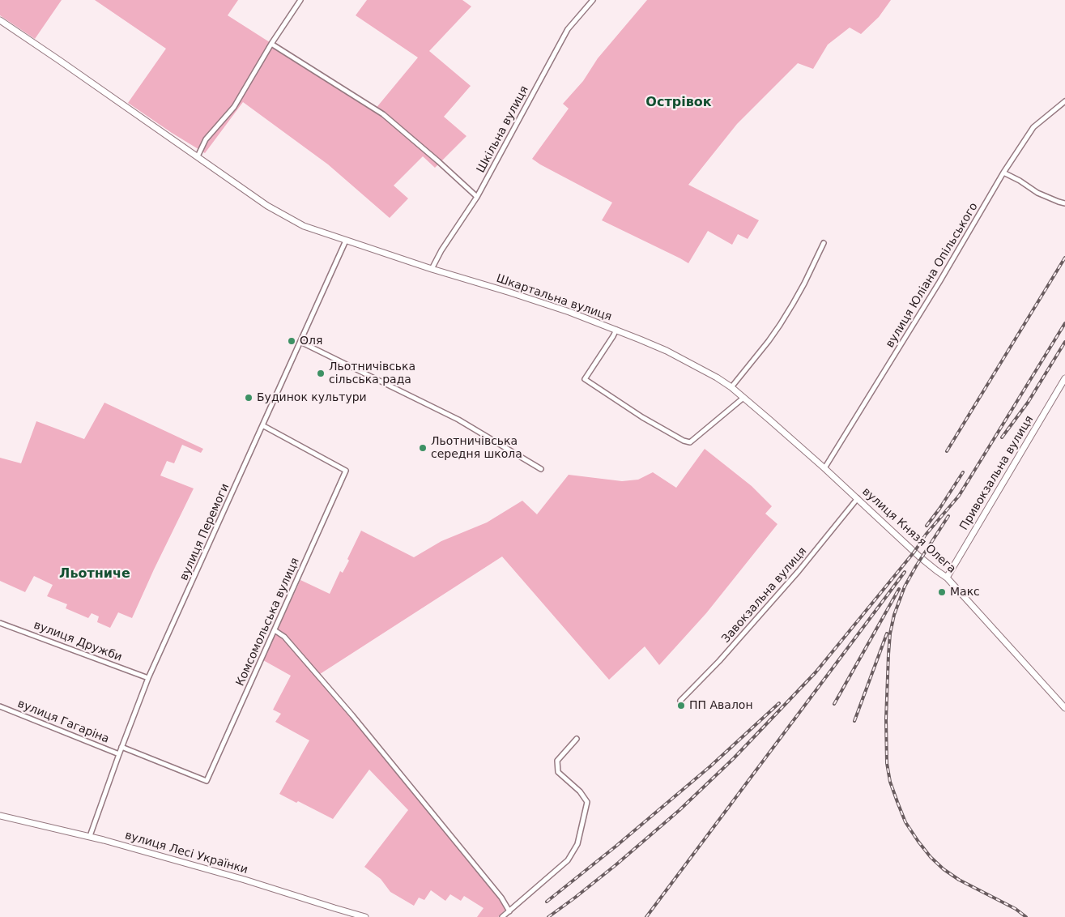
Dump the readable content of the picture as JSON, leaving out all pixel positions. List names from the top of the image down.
{
  "streets": {
    "street": [
      "Шкільна вулиця",
      "вулиця Юліана Опільського",
      "Шкартальна вулиця",
      "Привокзальна вулиця",
      "вулиця Князя Олега",
      "вулиця Перемоги",
      "Завокзальна вулиця",
      "Комсомольська вулиця",
      "вулиця Дружби",
      "вулиця Гагаріна",
      "вулиця Лесі Українки"
    ]
  },
  "crossings": [
    ["Шкільна вулиця", "Шкартальна вулиця"],
    ["вулиця Юліана Опільського", "вулиця Князя Олега"],
    ["Шкартальна вулиця", "вулиця Князя Олега"],
    ["Шкартальна вулиця", "вулиця Перемоги"],
    ["Привокзальна вулиця", "вулиця Князя Олега"],
    ["вулиця Князя Олега", "Завокзальна вулиця"],
    ["вулиця Перемоги", "Комсомольська вулиця"],
    ["вулиця Перемоги", "вулиця Дружби"],
    ["вулиця Перемоги", "вулиця Гагаріна"],
    ["вулиця Перемоги", "вулиця Лесі Українки"]
  ],
  "districts": ["Острівок", "Льотниче"],
  "places": [
    "Оля",
    "Льотничівська сільська рада",
    "Будинок культури",
    "Льотничівська середня школа",
    "Макс",
    "ПП Авалон"
  ]
}
